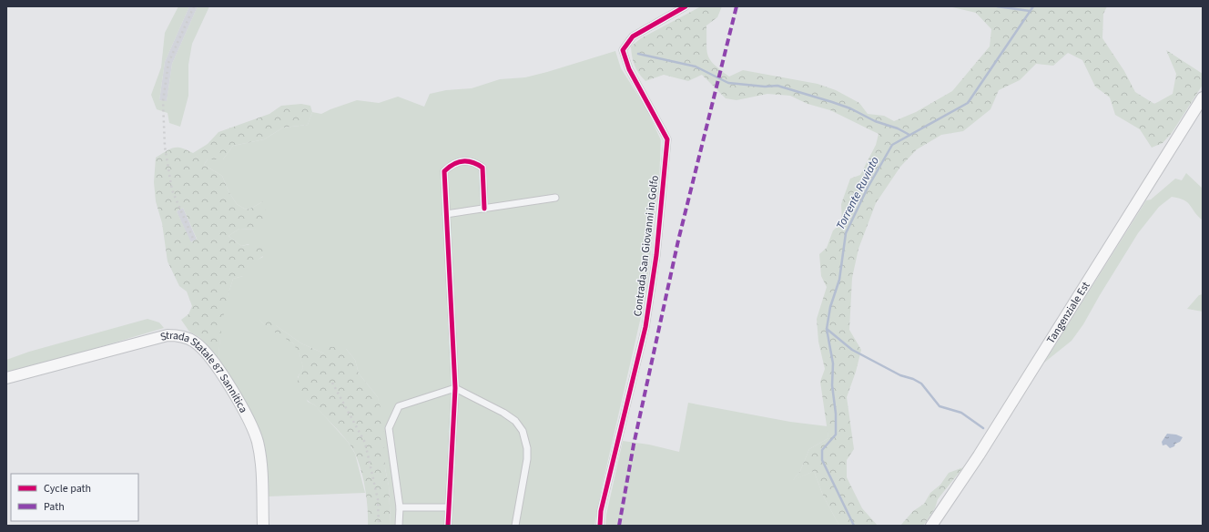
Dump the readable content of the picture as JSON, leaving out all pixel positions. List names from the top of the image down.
{
  "streets": {
    "main road": ["Tangenziale Est", "Strada Statale 87 Sannitica"],
    "street": ["Contrada San Giovanni in Golfo"]
  },
  "water": ["Torrente Ruviato"],
  "legend": ["Cycle path", "Path"]
}
